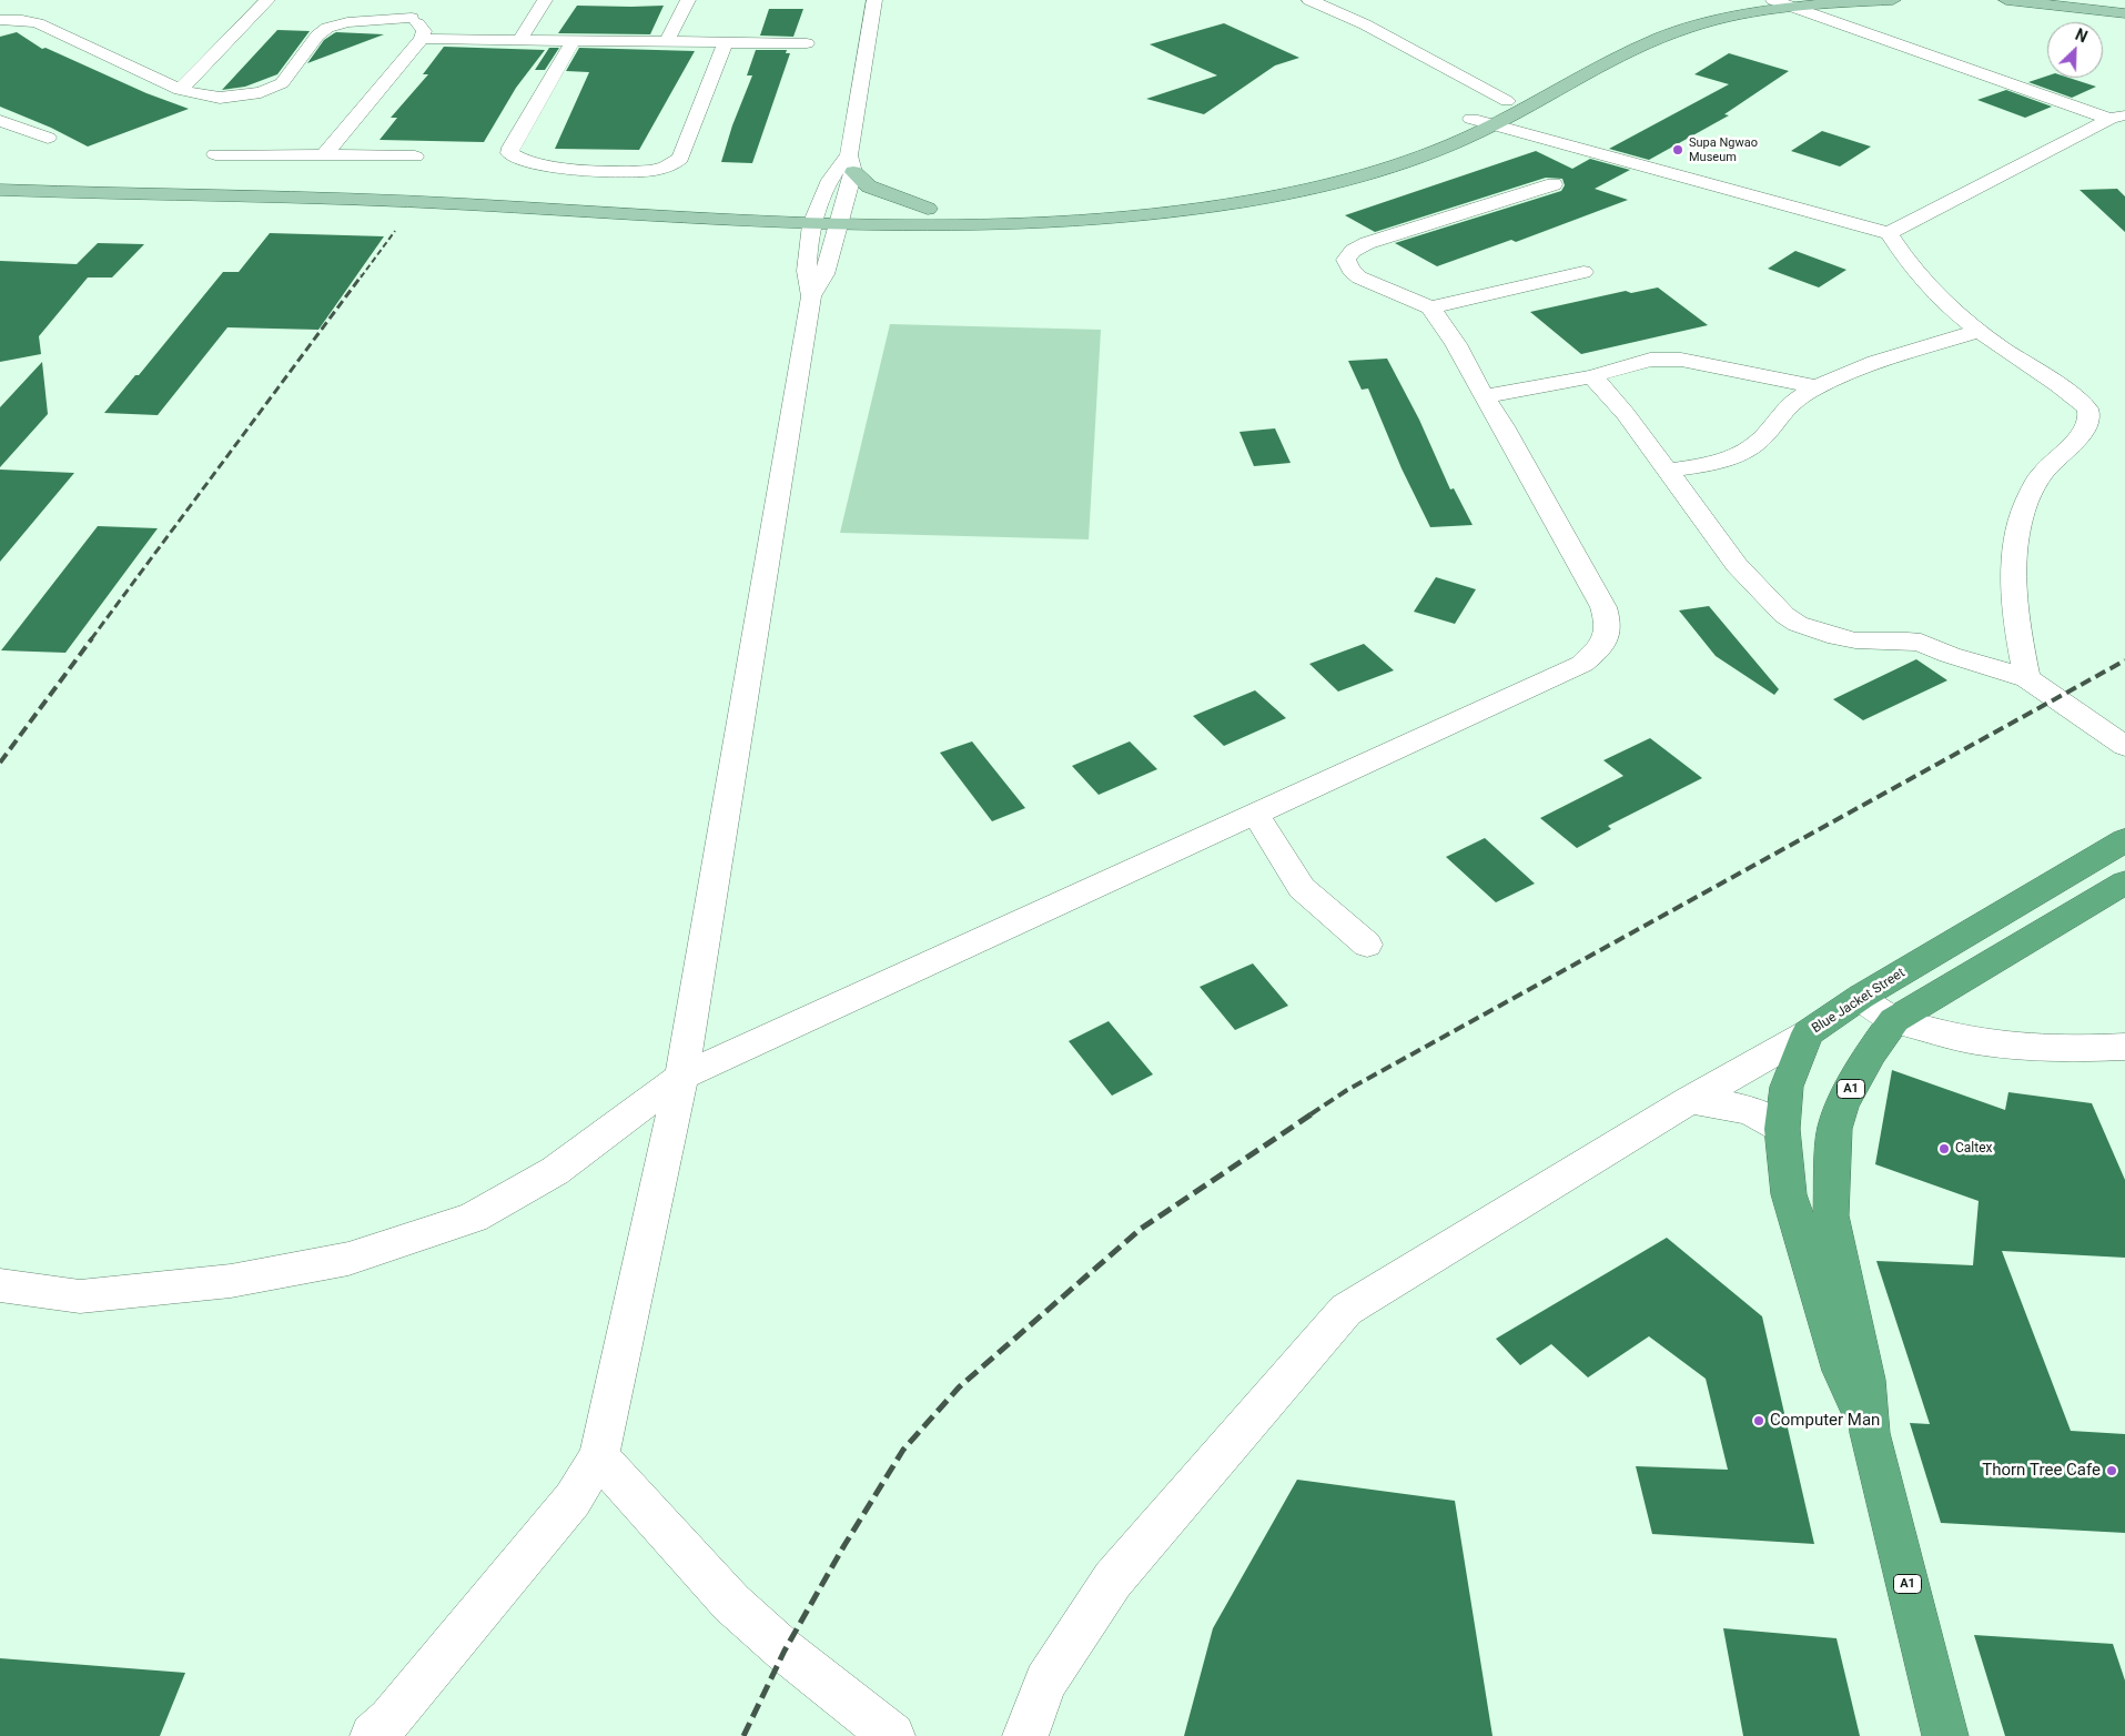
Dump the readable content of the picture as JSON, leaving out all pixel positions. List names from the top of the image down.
{
  "streets": {
    "highway": ["Blue Jacket Street", "A1"]
  },
  "places": [
    "Supa Ngwao Museum",
    "Caltex",
    "Computer Man",
    "Thorn Tree Cafe"
  ],
  "north": "top right"
}
